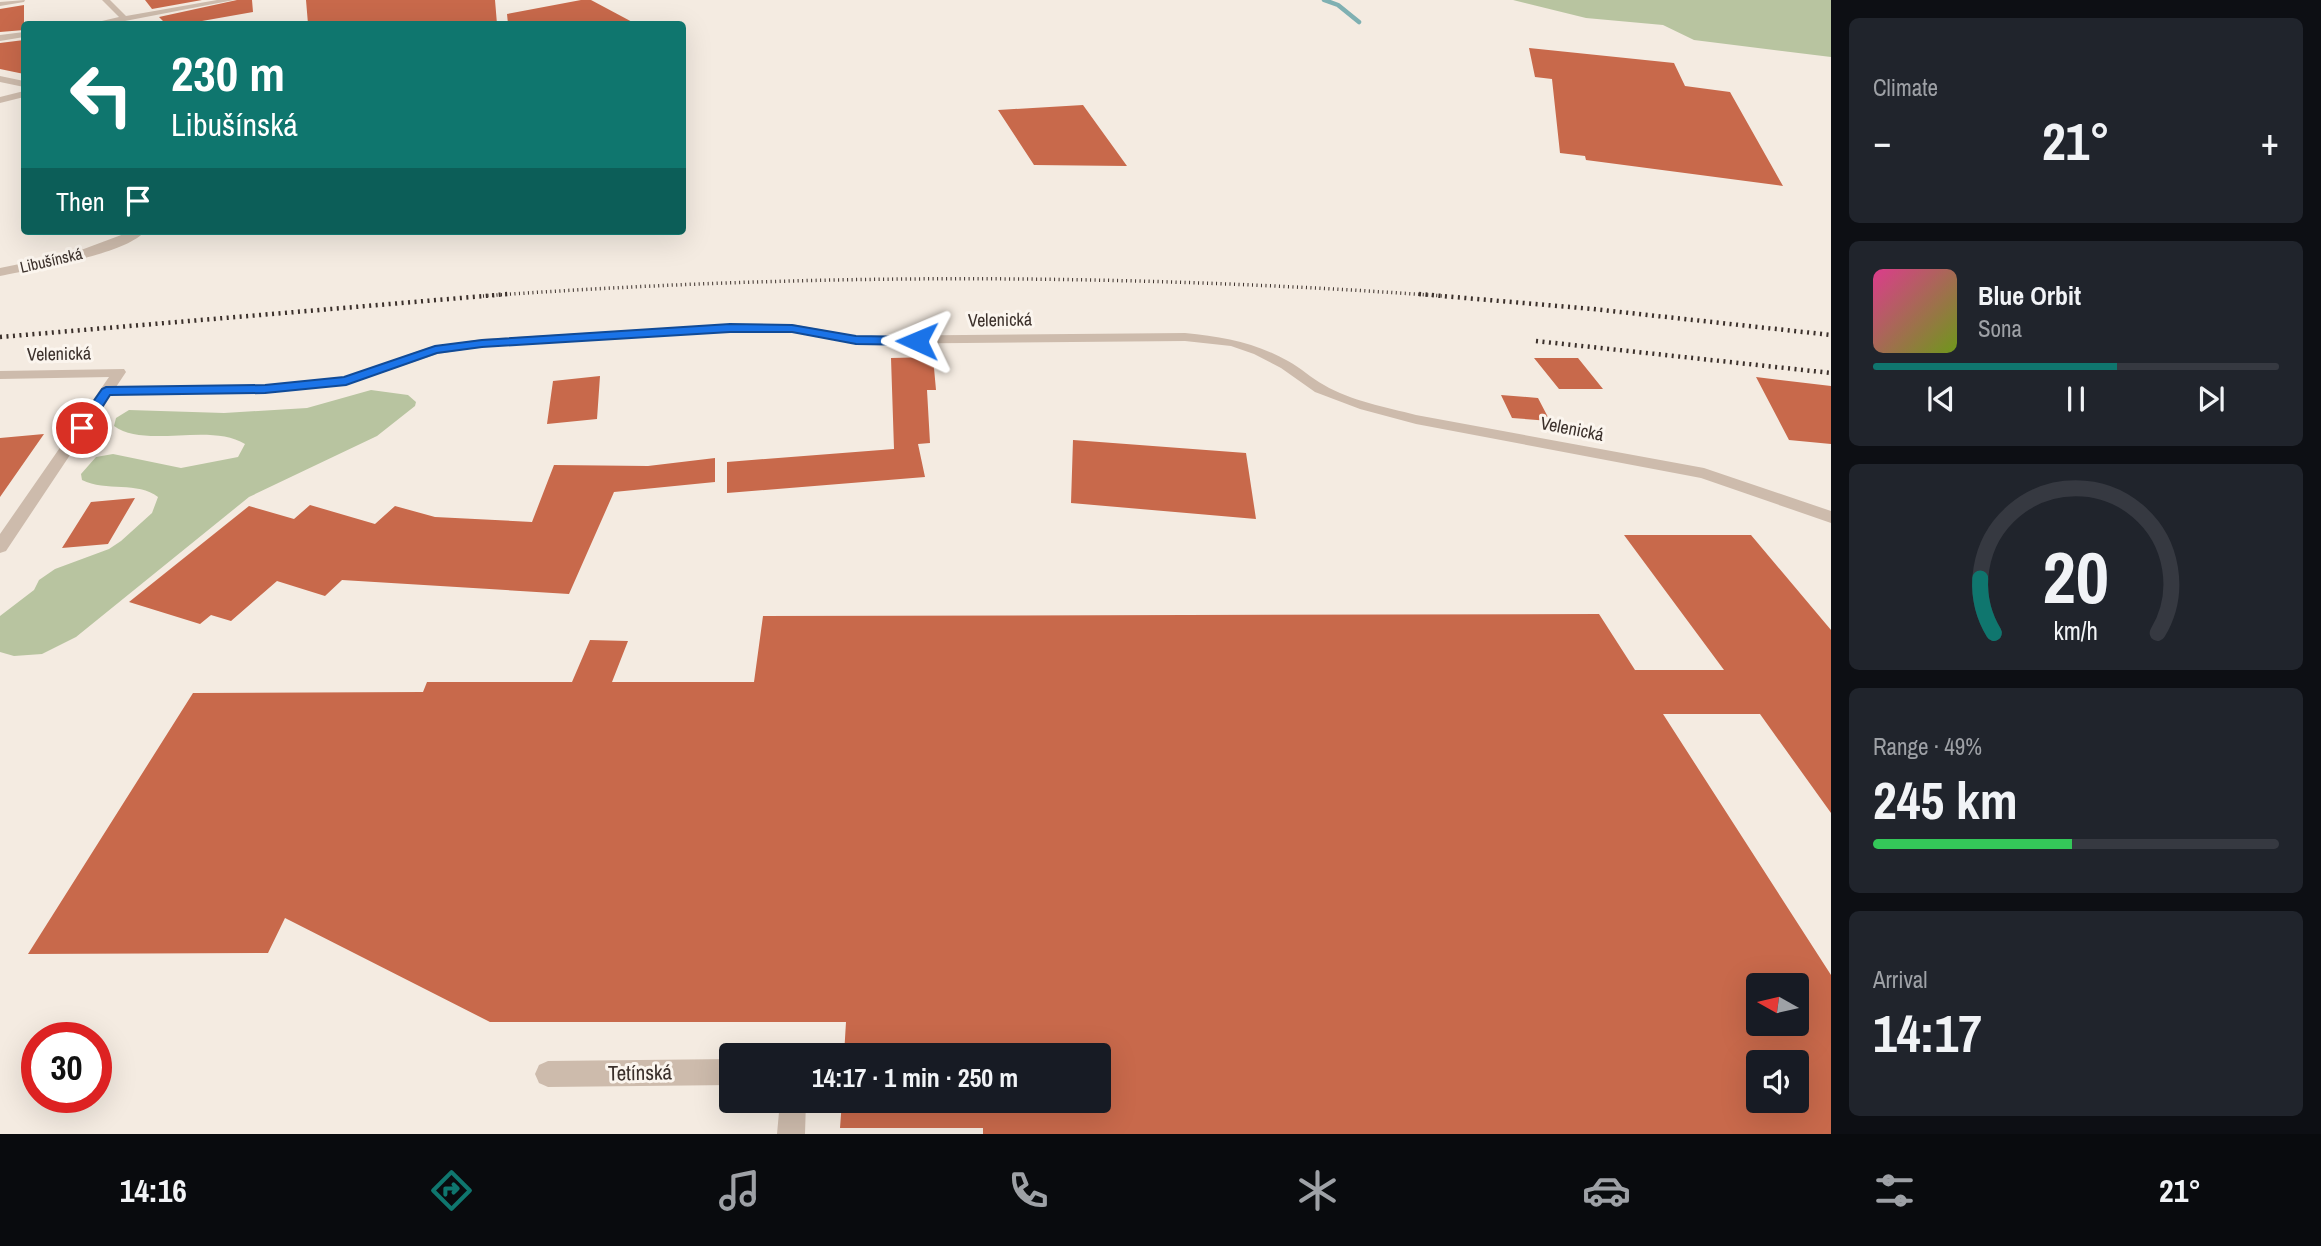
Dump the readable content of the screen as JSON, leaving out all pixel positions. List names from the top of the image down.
{
  "streets": {
    "street": ["Libušínská", "Velenická", "Tetínská"]
  },
  "north": "left",
  "page": {
    "tile": [
      "Climate",
      ["Range · 49%", "245 km"],
      ["Arrival", "14:17"]
    ],
    "turn": ["230 m", "Libušínská"],
    "heat": ["−", "21°", "+"],
    "then": "Then",
    "song": ["Blue Orbit", "Sona"],
    "limit": "30",
    "trip": "14:17 · 1 min · 250 m",
    "tabs": ["14:16", "21°"],
    "gauge": ["20", "km/h"]
  }
}
